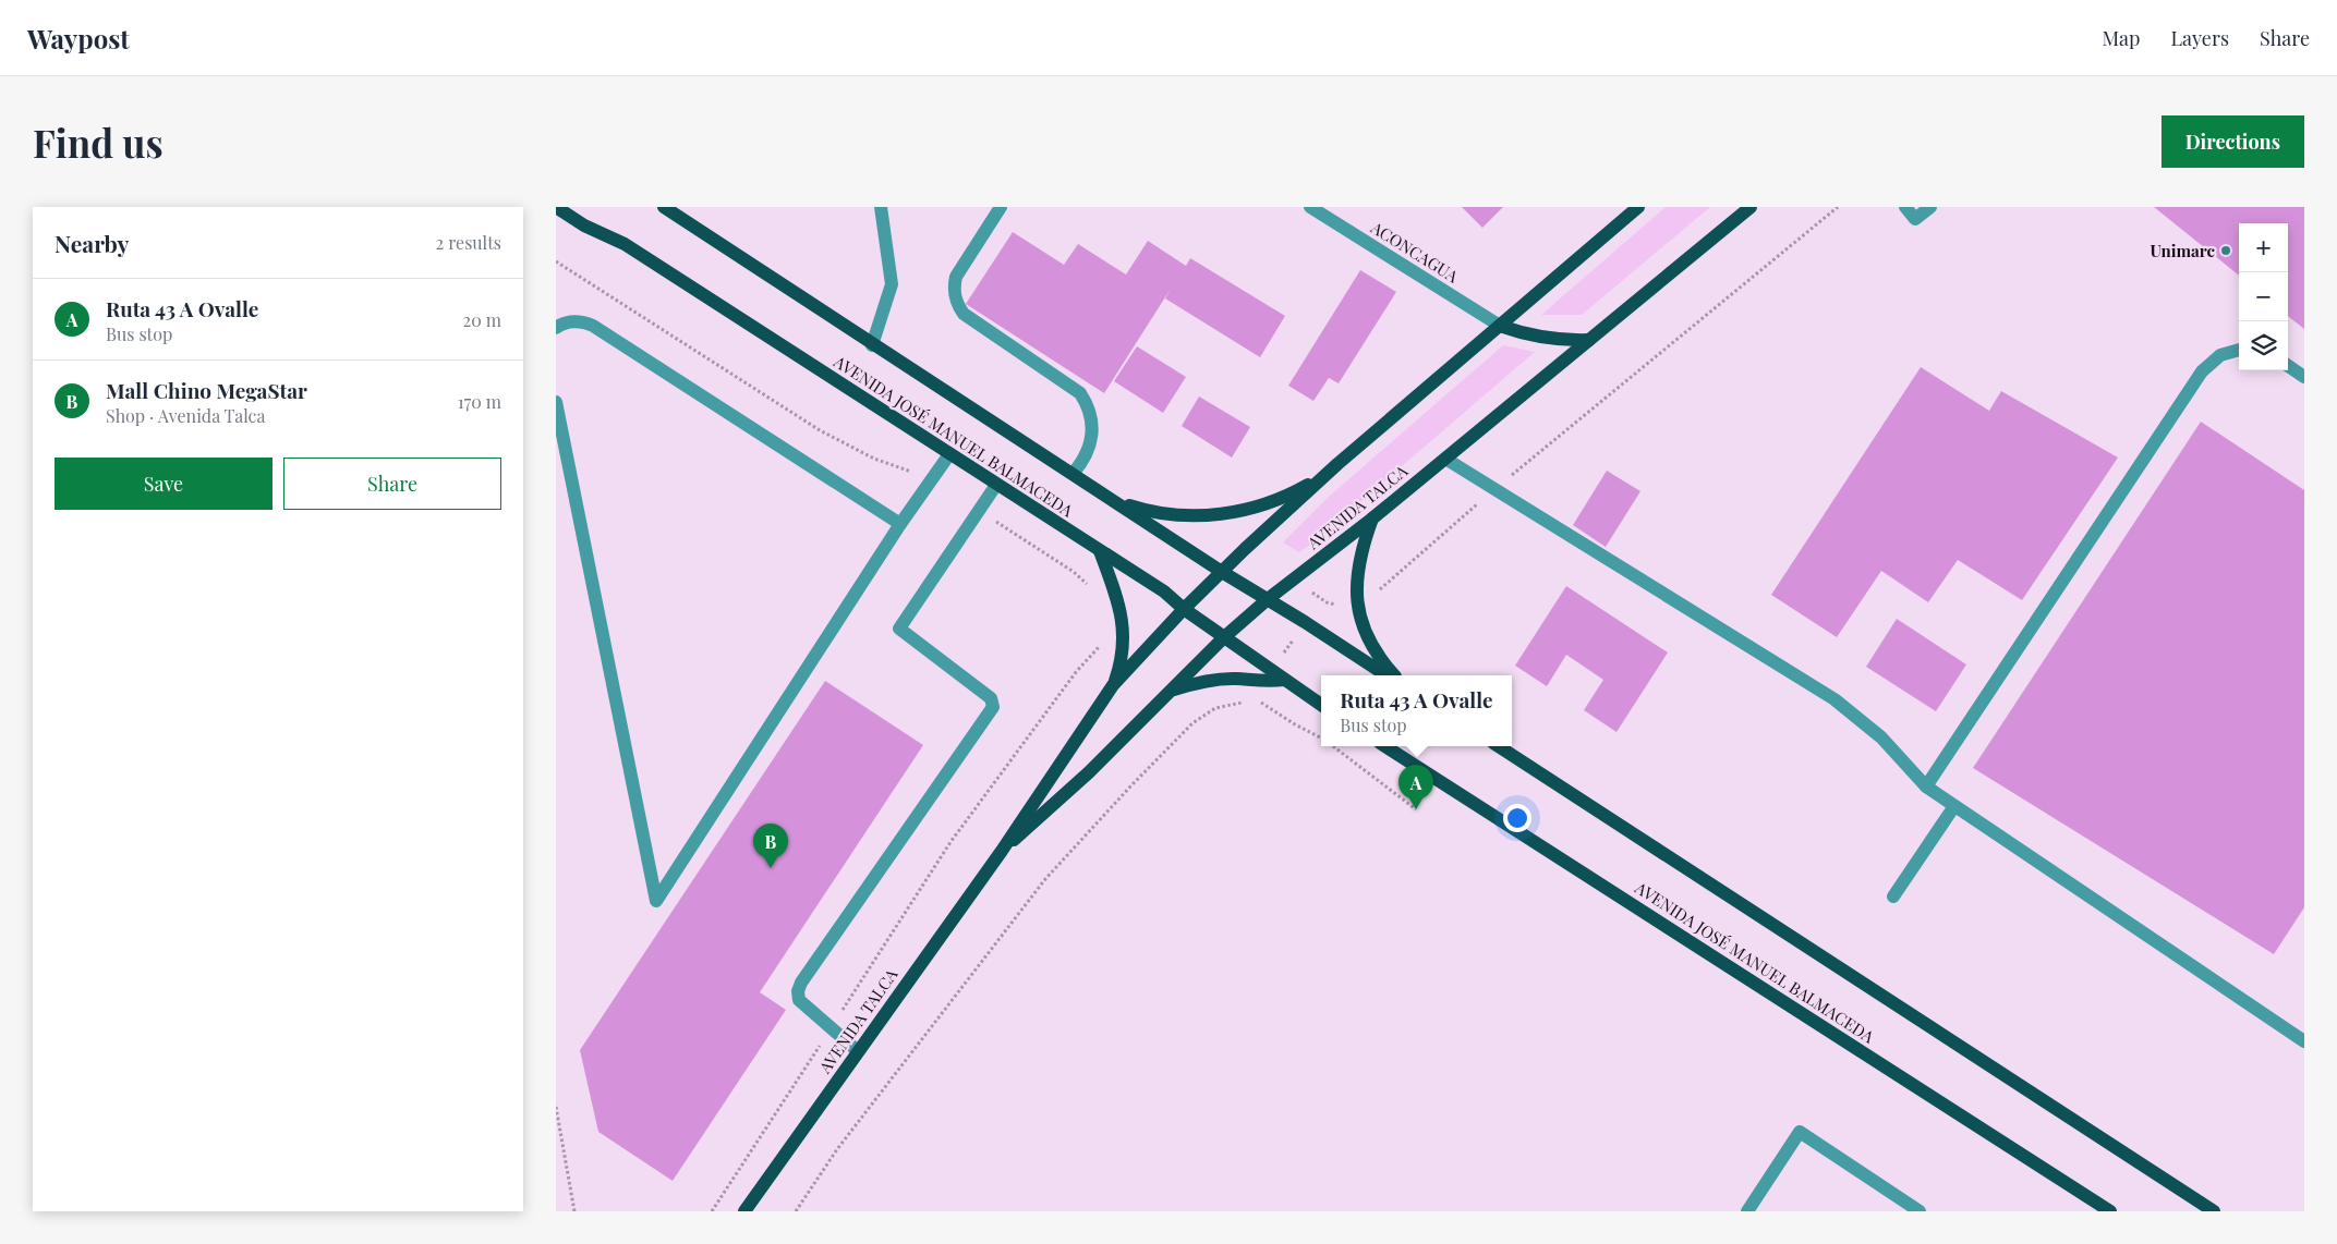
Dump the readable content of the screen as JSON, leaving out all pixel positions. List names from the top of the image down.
{
  "streets": {
    "main road": ["AVENIDA JOSÉ MANUEL BALMACEDA", "AVENIDA TALCA"],
    "street": ["ACONCAGUA"]
  },
  "crossings": [
    ["ACONCAGUA", "AVENIDA TALCA"],
    ["AVENIDA JOSÉ MANUEL BALMACEDA", "AVENIDA TALCA"]
  ],
  "places": ["Unimarc"],
  "page": {
    "header": "Waypost",
    "nav": ["Map", "Layers", "Share"],
    "buttons": [
      "Directions",
      ["Save", "Share"]
    ],
    "title": "Find us",
    "heading": ["Nearby", "2 results"],
    "map_buttons": ["+", "−"],
    "list": [
      {
        "mark": "A",
        "name": "Ruta 43 A Ovalle",
        "note": "Bus stop",
        "value": "20 m"
      },
      {
        "mark": "B",
        "name": "Mall Chino MegaStar",
        "note": "Shop · Avenida Talca",
        "value": "170 m"
      }
    ],
    "popup": ["Ruta 43 A Ovalle", "Bus stop"],
    "pins": ["A", "B"]
  }
}
